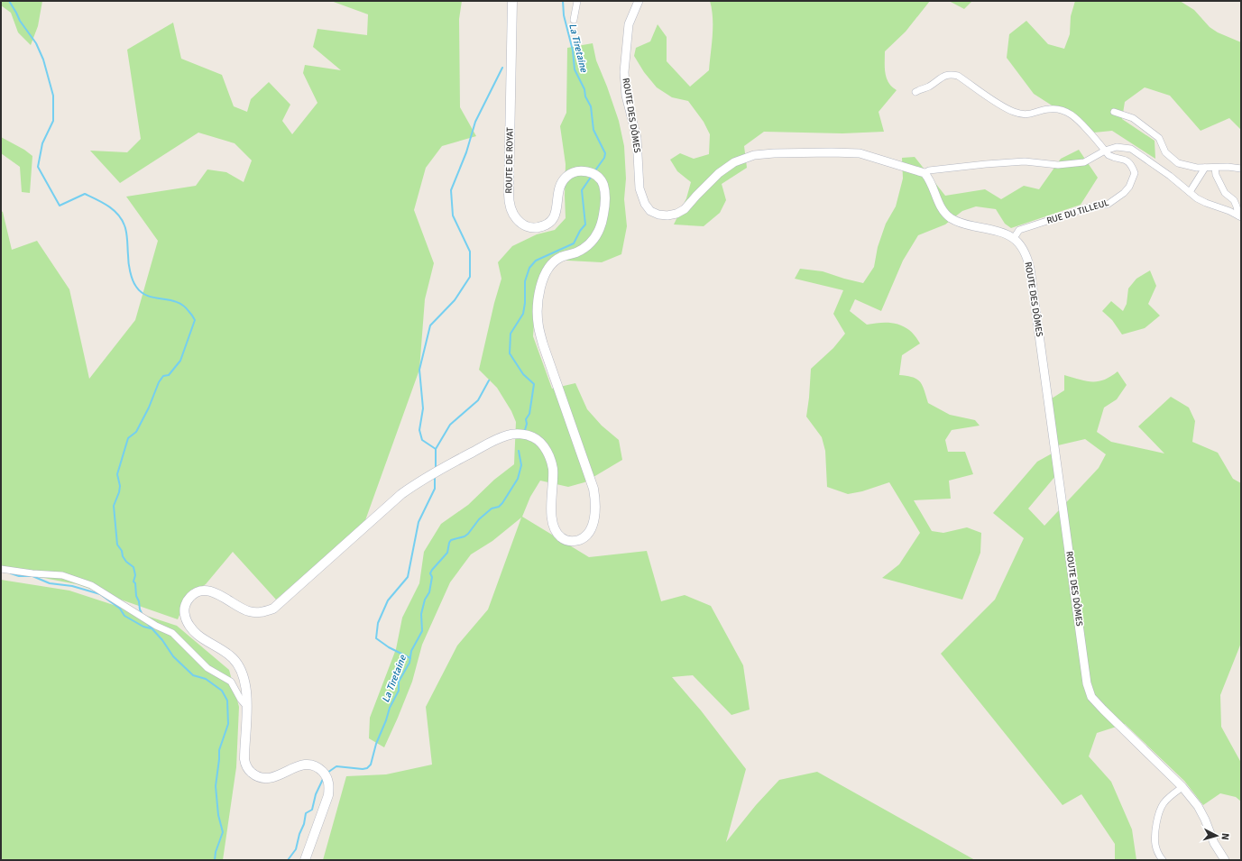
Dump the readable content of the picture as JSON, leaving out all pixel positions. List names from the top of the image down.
{
  "streets": {
    "main road": ["ROUTE DE ROYAT"],
    "street": ["ROUTE DES DÔMES", "RUE DU TILLEUL"]
  },
  "crossings": [
    ["ROUTE DES DÔMES", "RUE DU TILLEUL"]
  ],
  "water": ["La Tiretaine"],
  "north": "right"
}
